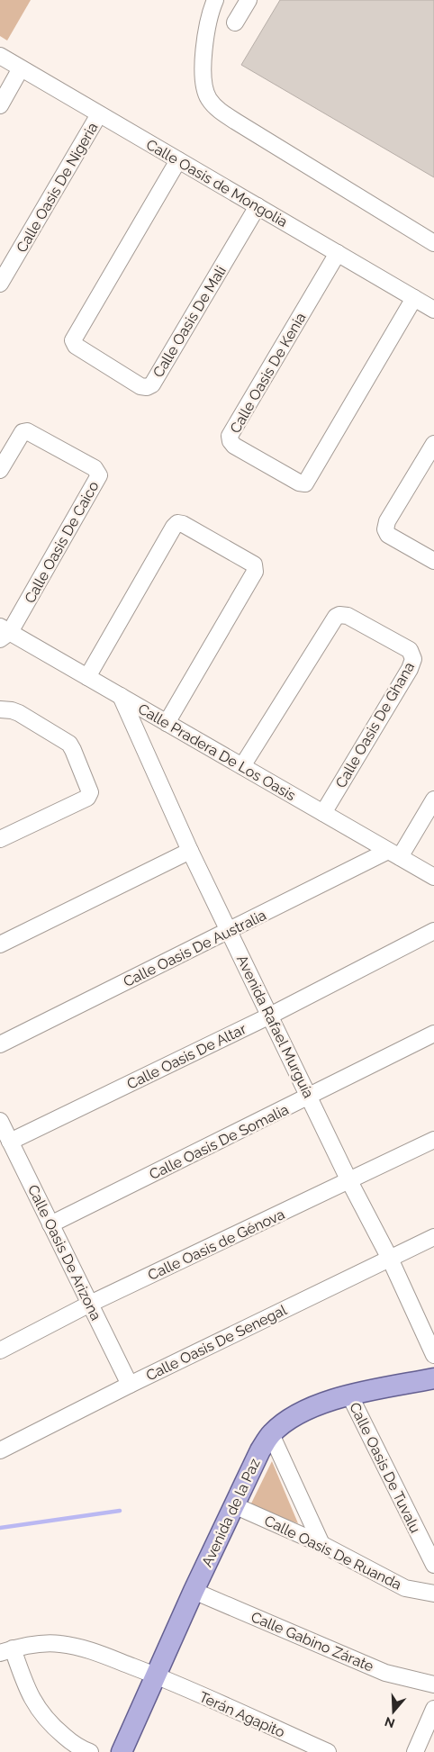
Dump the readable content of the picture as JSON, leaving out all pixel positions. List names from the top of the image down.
{
  "streets": {
    "main road": ["Avenida de la Paz"],
    "street": [
      "Calle Oasis de Mongolia",
      "Calle Oasis De Nigeria",
      "Calle Oasis De Mali",
      "Calle Oasis De Kenia",
      "Calle Oasis De Caico",
      "Calle Oasis De Ghana",
      "Calle Pradera De Los Oasis",
      "Calle Oasis De Australia",
      "Avenida Rafael Murguía",
      "Calle Oasis De Altar",
      "Calle Oasis De Somalia",
      "Calle Oasis de Génova",
      "Calle Oasis De Arizona",
      "Calle Oasis De Senegal",
      "Calle Oasis De Tuvalu",
      "Calle Oasis De Ruanda",
      "Calle Gabino Zárate",
      "Terán Agapito"
    ]
  },
  "crossings": [
    ["Calle Oasis de Mongolia", "Calle Oasis De Nigeria"],
    ["Calle Oasis de Mongolia", "Calle Oasis De Mali"],
    ["Calle Oasis de Mongolia", "Calle Oasis De Kenia"],
    ["Calle Oasis De Caico", "Calle Pradera De Los Oasis"],
    ["Calle Oasis De Ghana", "Calle Pradera De Los Oasis"],
    ["Calle Pradera De Los Oasis", "Calle Oasis De Australia"],
    ["Calle Pradera De Los Oasis", "Avenida Rafael Murguía"],
    ["Calle Oasis De Australia", "Avenida Rafael Murguía"],
    ["Avenida Rafael Murguía", "Calle Oasis De Altar"],
    ["Avenida Rafael Murguía", "Calle Oasis De Somalia"],
    ["Avenida Rafael Murguía", "Calle Oasis de Génova"],
    ["Avenida Rafael Murguía", "Calle Oasis De Senegal"],
    ["Calle Oasis De Altar", "Calle Oasis De Arizona"],
    ["Calle Oasis De Somalia", "Calle Oasis De Arizona"],
    ["Calle Oasis de Génova", "Calle Oasis De Arizona"],
    ["Calle Oasis De Arizona", "Calle Oasis De Senegal"],
    ["Calle Oasis De Tuvalu", "Avenida de la Paz"],
    ["Avenida de la Paz", "Calle Oasis De Ruanda"],
    ["Avenida de la Paz", "Calle Gabino Zárate"],
    ["Avenida de la Paz", "Terán Agapito"]
  ],
  "north": "bottom"
}
